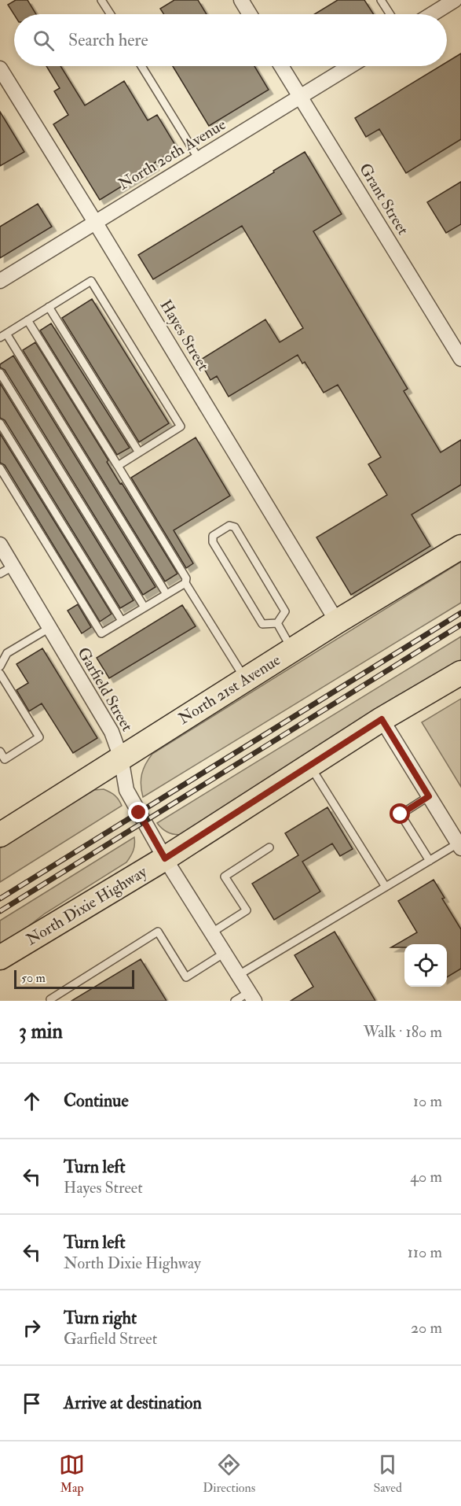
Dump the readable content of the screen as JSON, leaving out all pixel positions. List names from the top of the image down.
{
  "streets": {
    "main road": ["North 21st Avenue", "North Dixie Highway"],
    "street": [
      "North 20th Avenue",
      "Grant Street",
      "Hayes Street",
      "Garfield Street"
    ]
  },
  "crossings": [
    ["North 20th Avenue", "Grant Street"],
    ["North 20th Avenue", "Hayes Street"],
    ["Hayes Street", "North 21st Avenue"],
    ["Garfield Street", "North 21st Avenue"],
    ["Garfield Street", "North Dixie Highway"]
  ],
  "scale_bar": "50 m",
  "page": {
    "search": "Search here",
    "scale": "50 m",
    "heading": ["3 min", "Walk · 180 m"],
    "list": [
      ["Continue", "10 m"],
      ["Turn left", "Hayes Street", "40 m"],
      ["Turn left", "North Dixie Highway", "110 m"],
      ["Turn right", "Garfield Street", "20 m"],
      "Arrive at destination"
    ],
    "nav": ["Map", "Directions", "Saved"]
  }
}
